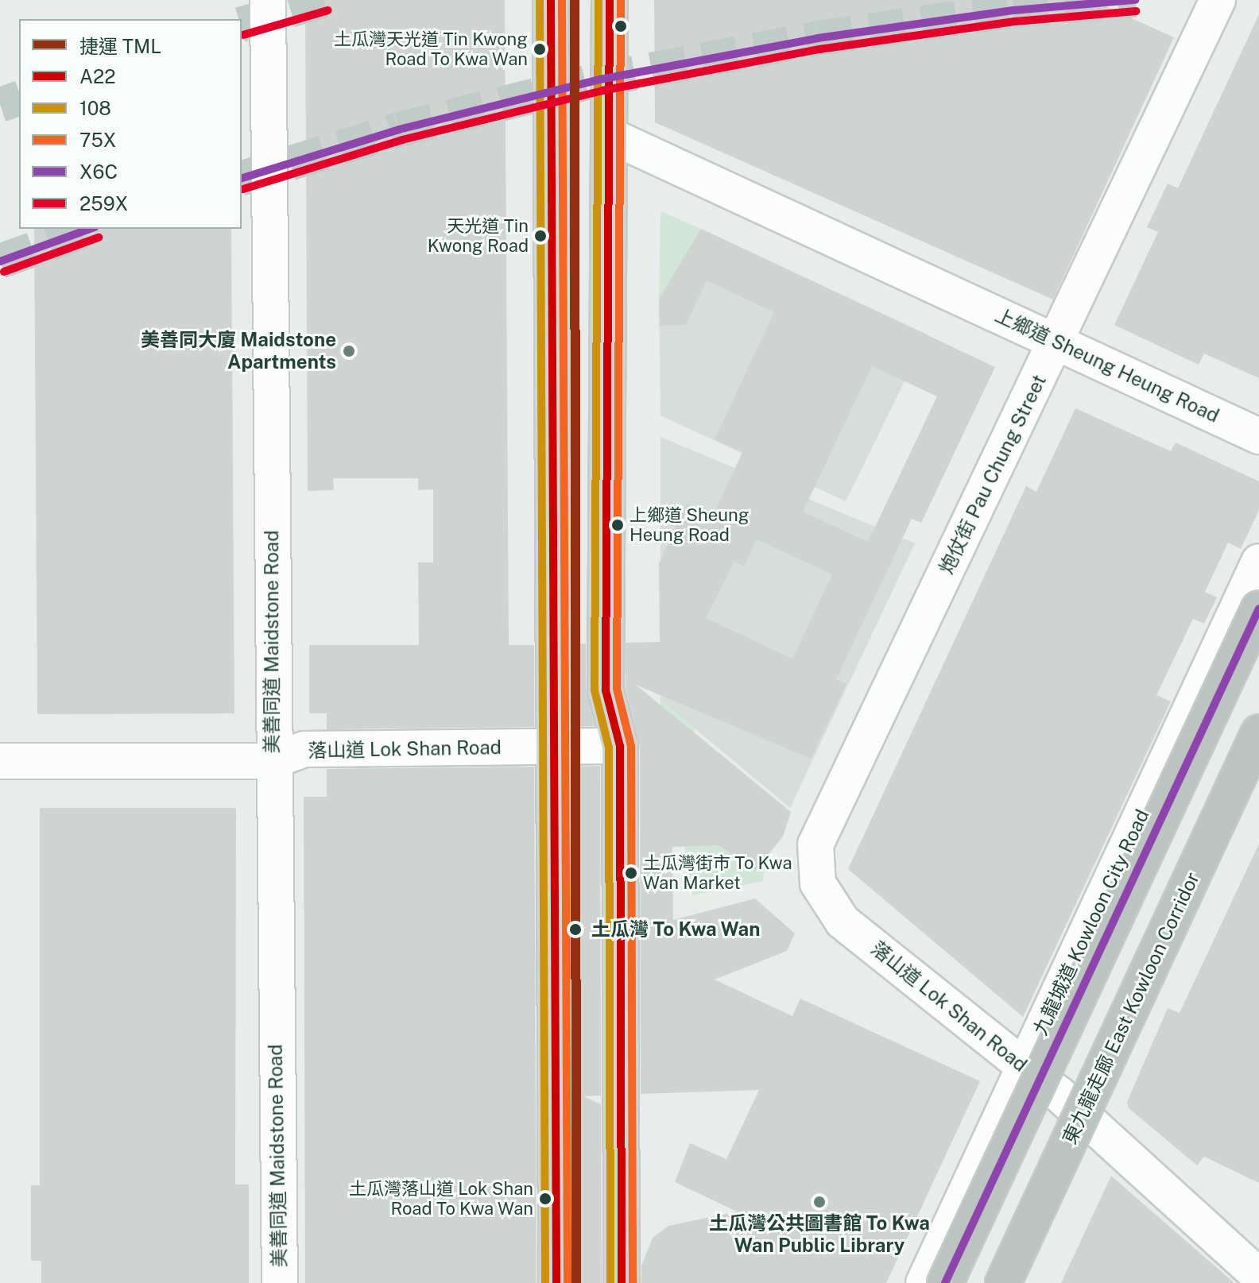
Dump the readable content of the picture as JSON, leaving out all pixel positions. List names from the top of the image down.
{
  "streets": {
    "highway": ["東九龍走廊 East Kowloon Corridor"],
    "street": [
      "上鄉道 Sheung Heung Road",
      "炮仗街 Pau Chung Street",
      "美善同道 Maidstone Road",
      "落山道 Lok Shan Road",
      "九龍城道 Kowloon City Road"
    ]
  },
  "crossings": [
    ["上鄉道 Sheung Heung Road", "炮仗街 Pau Chung Street"],
    ["炮仗街 Pau Chung Street", "落山道 Lok Shan Road"],
    ["美善同道 Maidstone Road", "落山道 Lok Shan Road"],
    ["落山道 Lok Shan Road", "九龍城道 Kowloon City Road"]
  ],
  "places": [
    "土瓜灣天光道 Tin Kwong Road To Kwa Wan",
    "天光道 Tin Kwong Road",
    "美善同大廈 Maidstone Apartments",
    "上鄉道 Sheung Heung Road",
    "土瓜灣街市 To Kwa Wan Market",
    "土瓜灣 To Kwa Wan",
    "土瓜灣落山道 Lok Shan Road To Kwa Wan",
    "土瓜灣公共圖書館 To Kwa Wan Public Library"
  ],
  "lines": [
    "metro line TML",
    "transit line A22",
    "transit line 108",
    "transit line 75X",
    "transit line X6C",
    "transit line 259X"
  ],
  "legend": [
    "捷運 TML",
    "A22",
    "108",
    "75X",
    "X6C",
    "259X"
  ]
}
